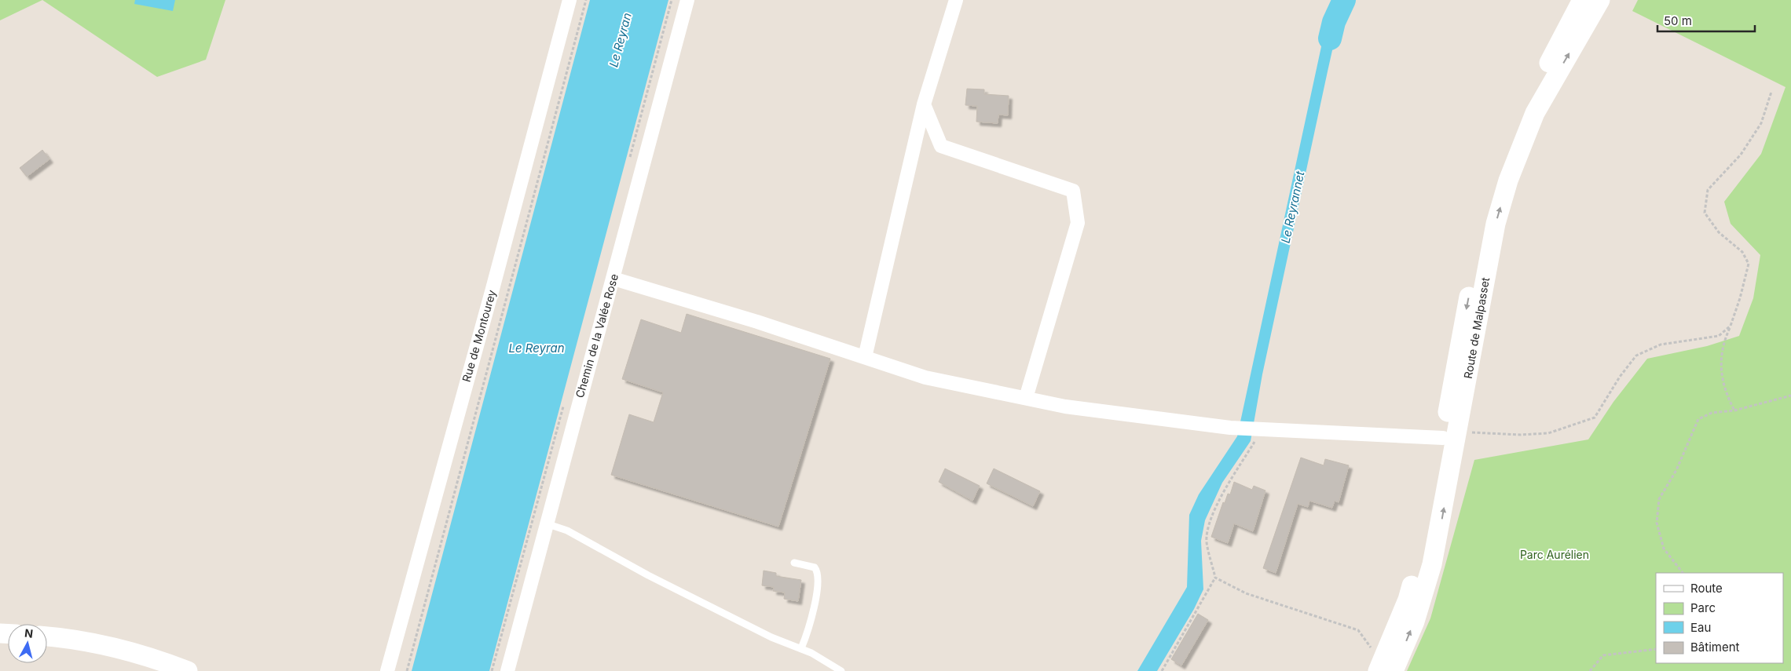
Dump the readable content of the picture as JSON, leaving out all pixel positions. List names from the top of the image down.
{
  "streets": {
    "main road": ["Route de Malpasset"],
    "street": ["Rue de Montourey", "Chemin de la Valée Rose"]
  },
  "water": ["Le Reyran", "Le Reyrannet"],
  "parks": ["Parc Aurélien"],
  "legend": [
    "Route",
    "Parc",
    "Eau",
    "Bâtiment"
  ],
  "scale_bar": "50 m",
  "north": "top"
}
